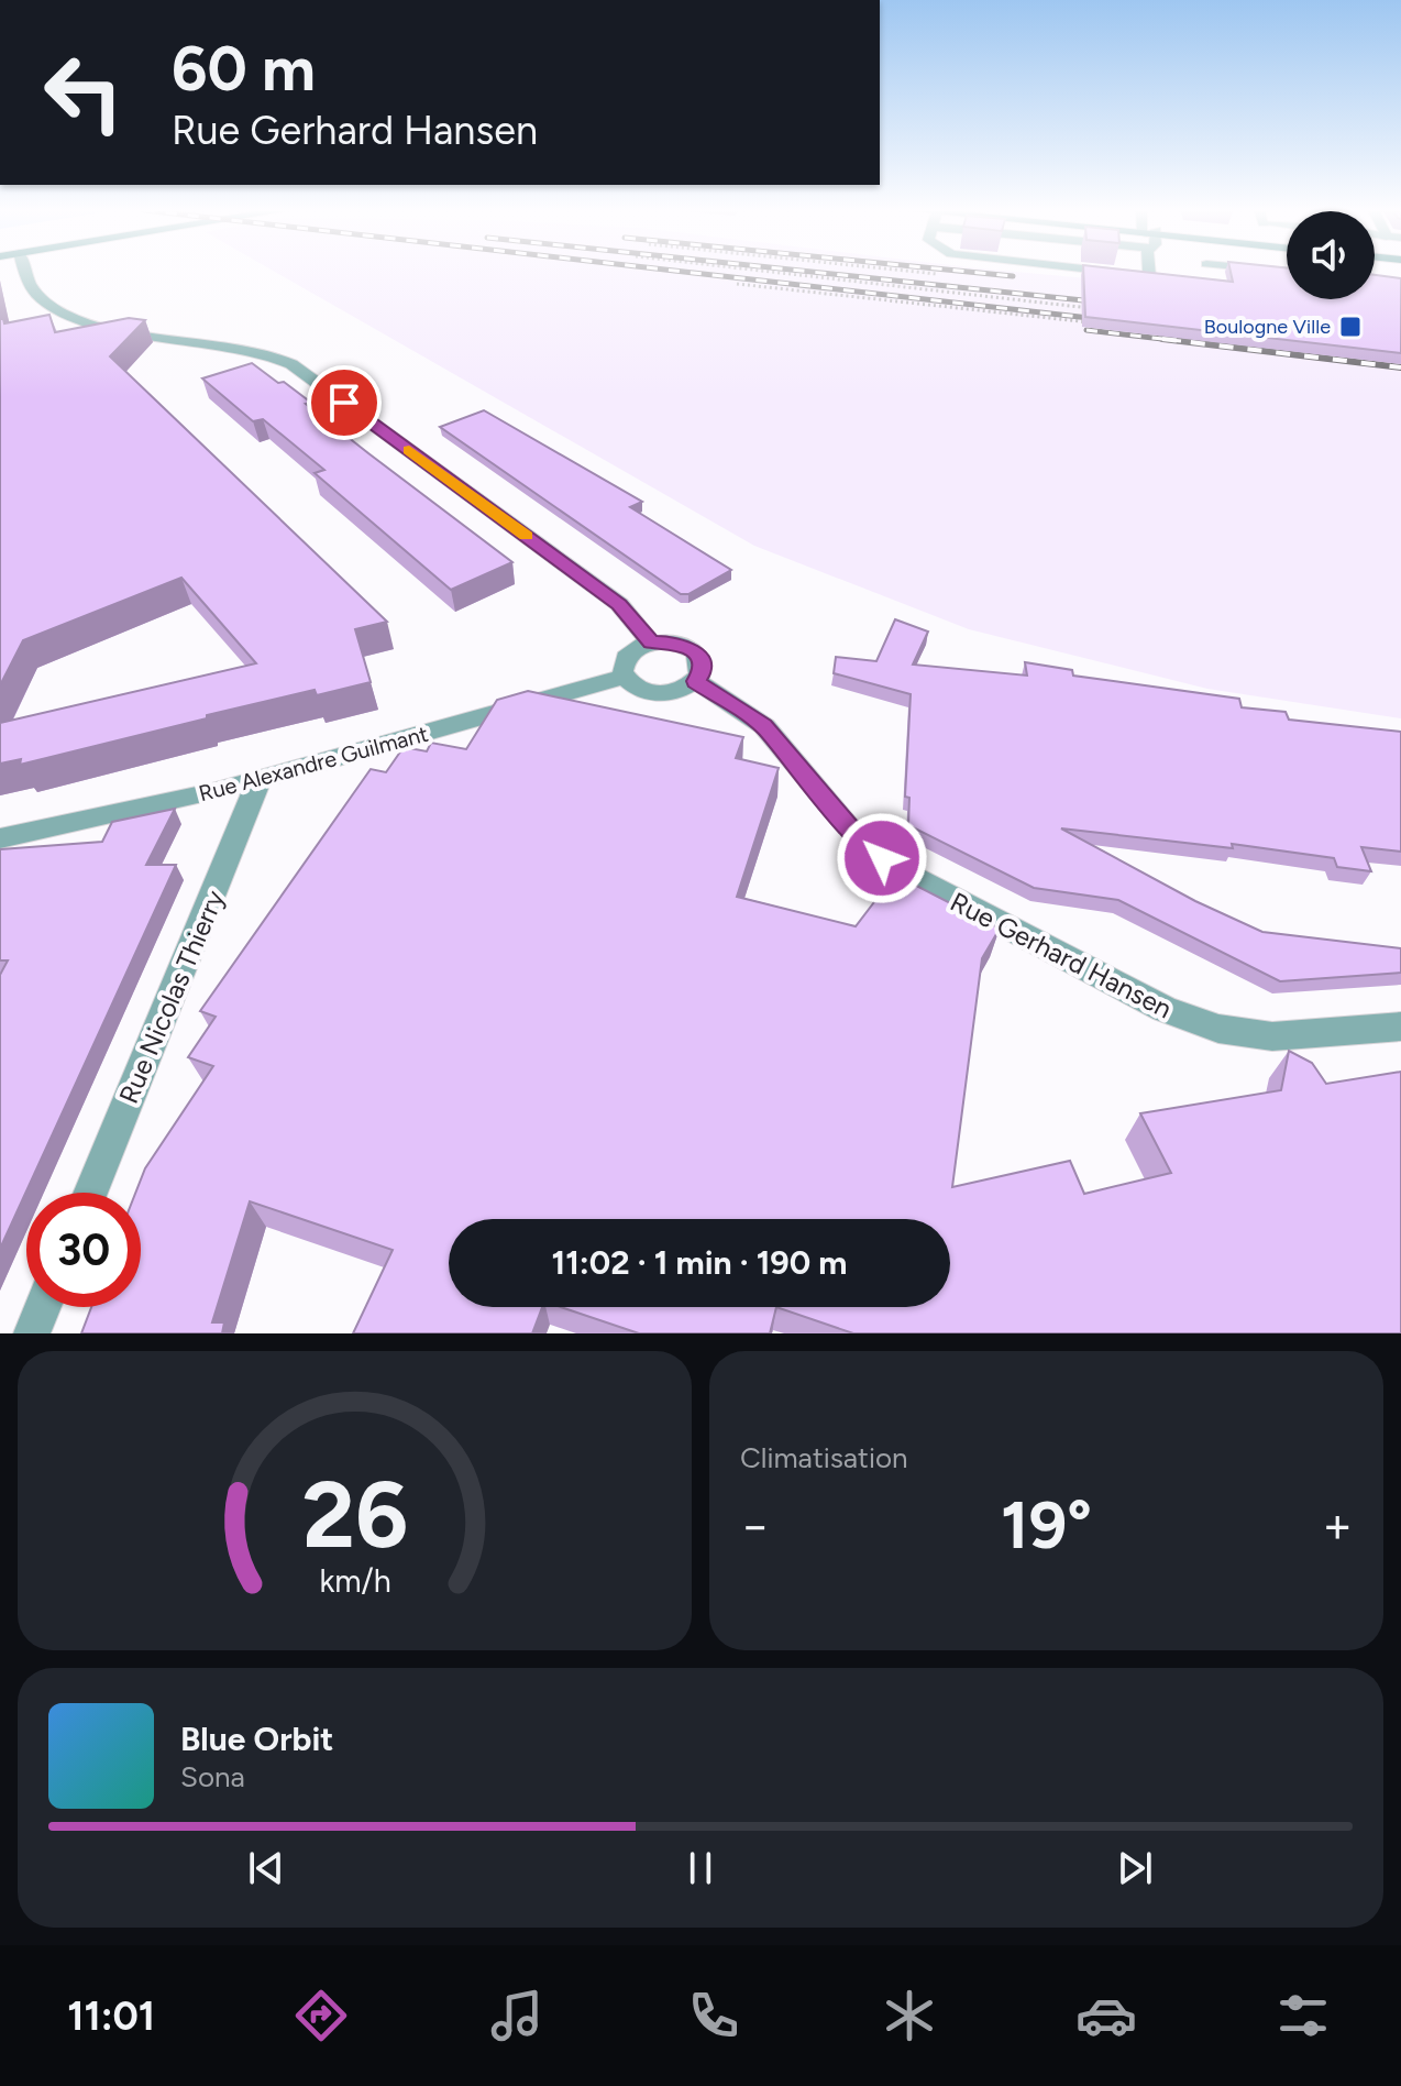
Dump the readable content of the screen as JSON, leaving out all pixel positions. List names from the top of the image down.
{
  "streets": {
    "street": ["Rue Alexandre Guilmant", "Rue Gerhard Hansen", "Rue Nicolas Thierry"]
  },
  "crossings": [
    ["Rue Alexandre Guilmant", "Rue Gerhard Hansen"],
    ["Rue Alexandre Guilmant", "Rue Nicolas Thierry"]
  ],
  "places": {
    "transit": ["Boulogne Ville"]
  },
  "page": {
    "turn": ["60 m", "Rue Gerhard Hansen"],
    "limit": "30",
    "trip": "11:02 · 1 min · 190 m",
    "tile": "Climatisation",
    "heat": ["−", "19°", "+"],
    "song": ["Blue Orbit", "Sona"],
    "tabs": "11:01",
    "gauge": ["26", "km/h"]
  }
}
